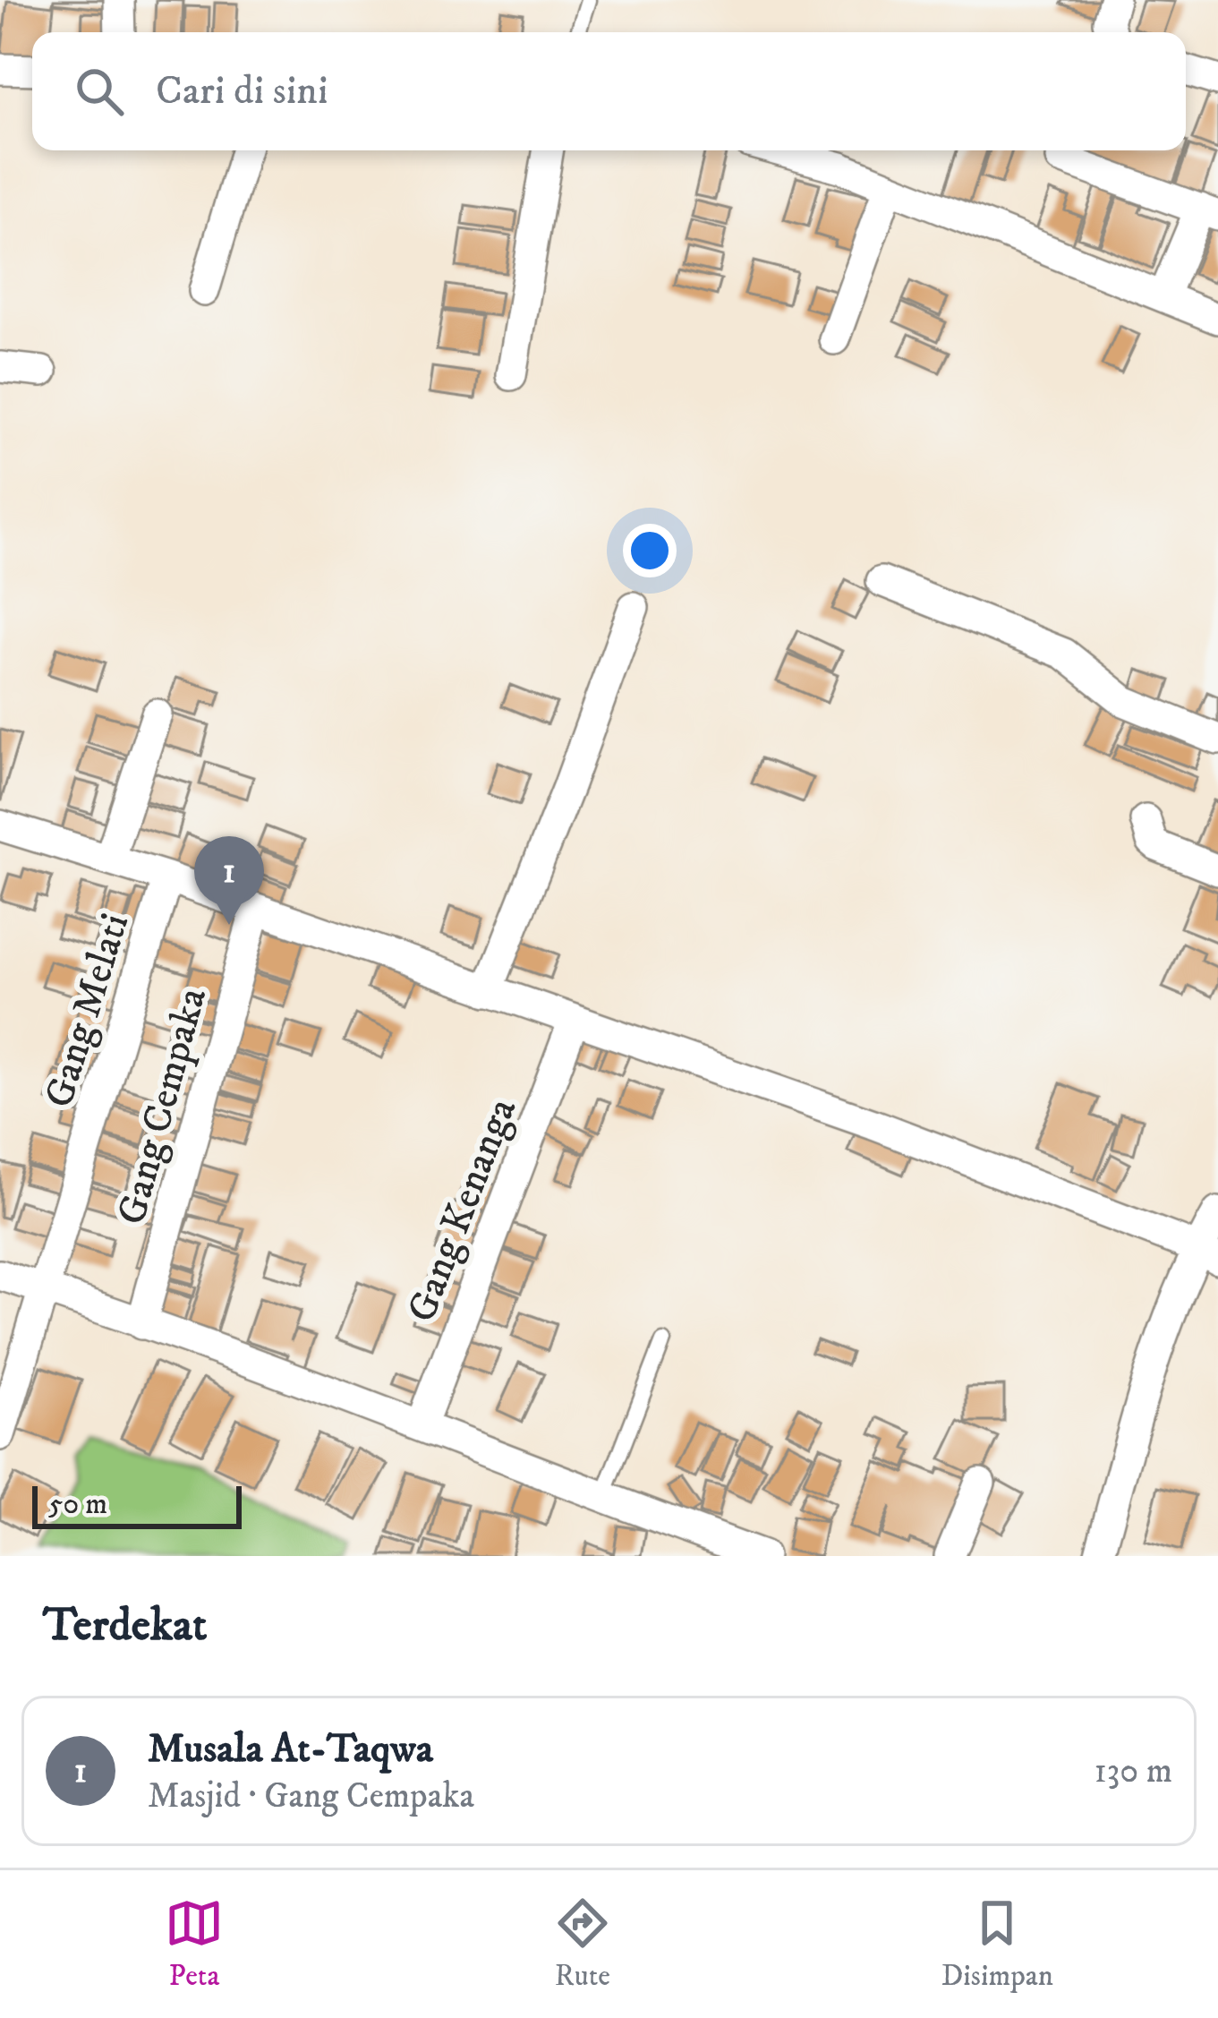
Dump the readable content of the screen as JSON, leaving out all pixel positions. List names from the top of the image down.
{
  "streets": {
    "street": ["Gang Melati", "Gang Cempaka", "Gang Kenanga"]
  },
  "scale_bar": "50 m",
  "page": {
    "search": "Cari di sini",
    "pins": "1",
    "scale": "50 m",
    "heading": "Terdekat",
    "list": [
      {
        "mark": "1",
        "name": "Musala At-Taqwa",
        "note": "Masjid · Gang Cempaka",
        "value": "130 m"
      }
    ],
    "nav": ["Peta", "Rute", "Disimpan"]
  }
}
